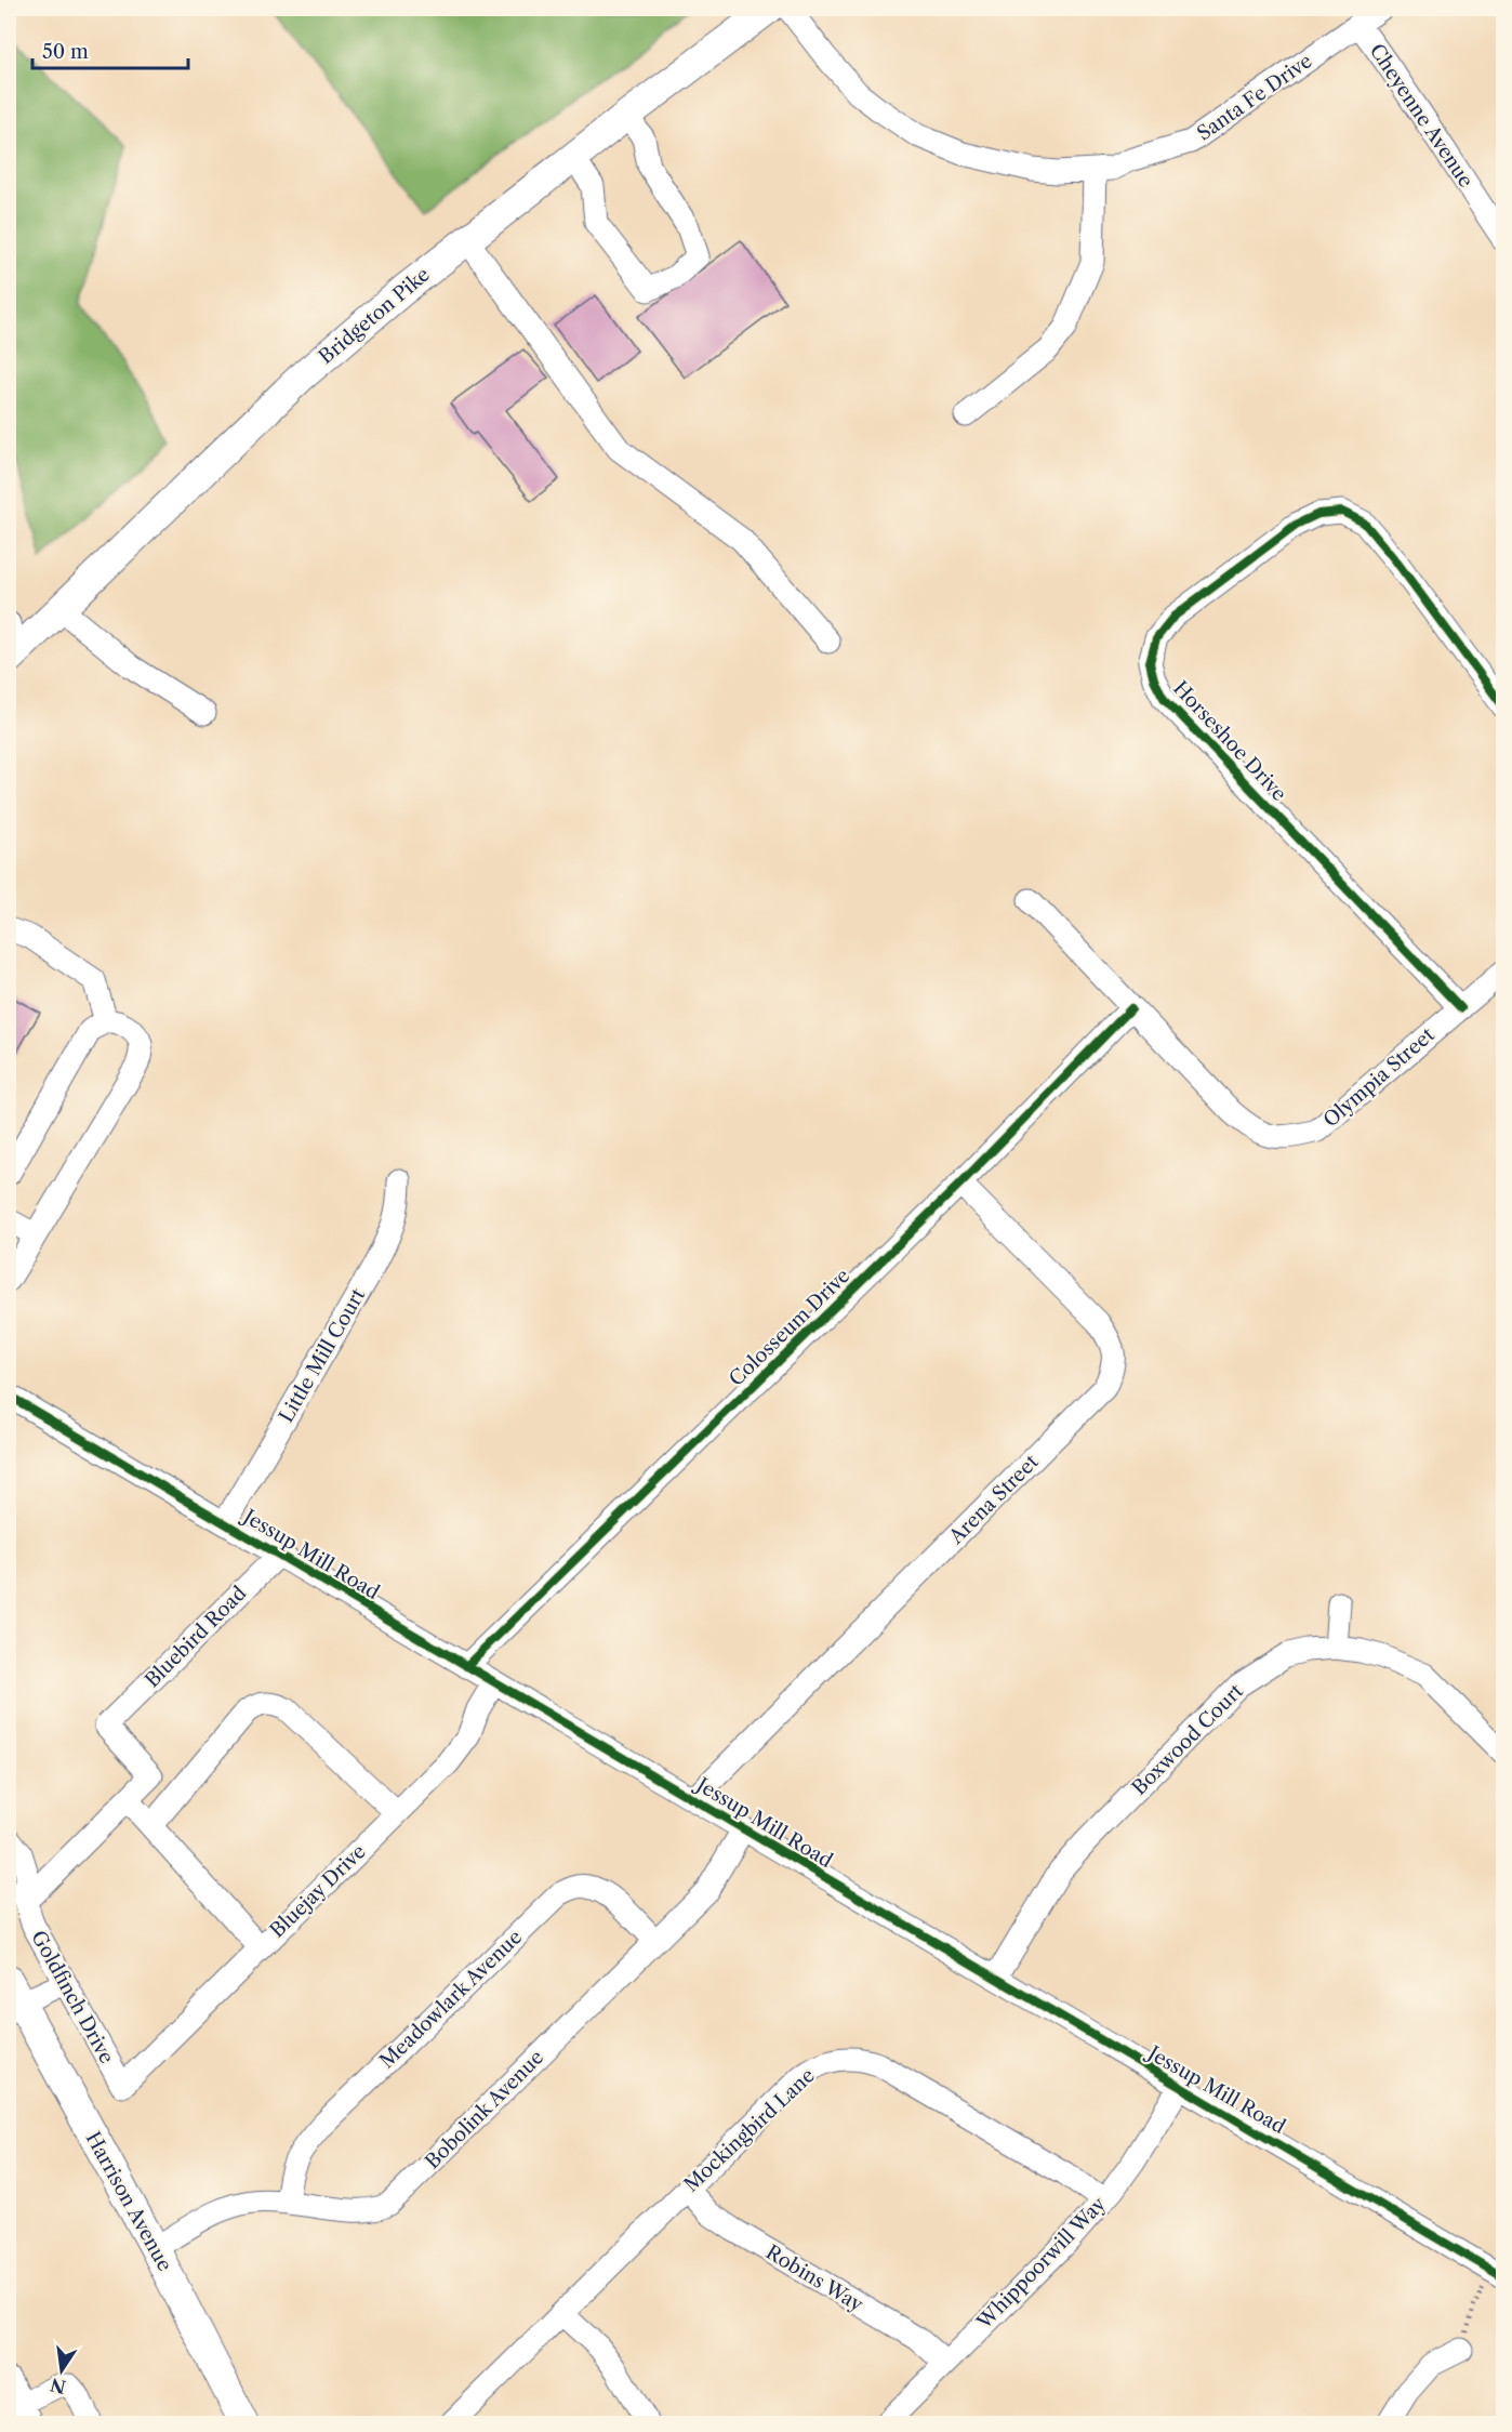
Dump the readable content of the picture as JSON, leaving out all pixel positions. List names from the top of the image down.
{
  "streets": {
    "main road": ["Bridgeton Pike", "Harrison Avenue"],
    "street": [
      "Santa Fe Drive",
      "Cheyenne Avenue",
      "Horseshoe Drive",
      "Olympia Street",
      "Colosseum Drive",
      "Little Mill Court",
      "Arena Street",
      "Jessup Mill Road",
      "Bluebird Road",
      "Boxwood Court",
      "Bluejay Drive",
      "Goldfinch Drive",
      "Meadowlark Avenue",
      "Bobolink Avenue",
      "Mockingbird Lane",
      "Whippoorwill Way",
      "Robins Way"
    ]
  },
  "crossings": [
    ["Santa Fe Drive", "Cheyenne Avenue"],
    ["Horseshoe Drive", "Olympia Street"],
    ["Olympia Street", "Colosseum Drive"],
    ["Colosseum Drive", "Arena Street"],
    ["Colosseum Drive", "Jessup Mill Road"],
    ["Little Mill Court", "Jessup Mill Road"],
    ["Arena Street", "Jessup Mill Road"],
    ["Jessup Mill Road", "Bluebird Road"],
    ["Jessup Mill Road", "Boxwood Court"],
    ["Jessup Mill Road", "Bluejay Drive"],
    ["Jessup Mill Road", "Bobolink Avenue"],
    ["Jessup Mill Road", "Whippoorwill Way"],
    ["Bluejay Drive", "Goldfinch Drive"],
    ["Meadowlark Avenue", "Bobolink Avenue"],
    ["Bobolink Avenue", "Harrison Avenue"],
    ["Mockingbird Lane", "Whippoorwill Way"],
    ["Mockingbird Lane", "Robins Way"],
    ["Whippoorwill Way", "Robins Way"]
  ],
  "scale_bar": "50 m",
  "north": "bottom"
}
